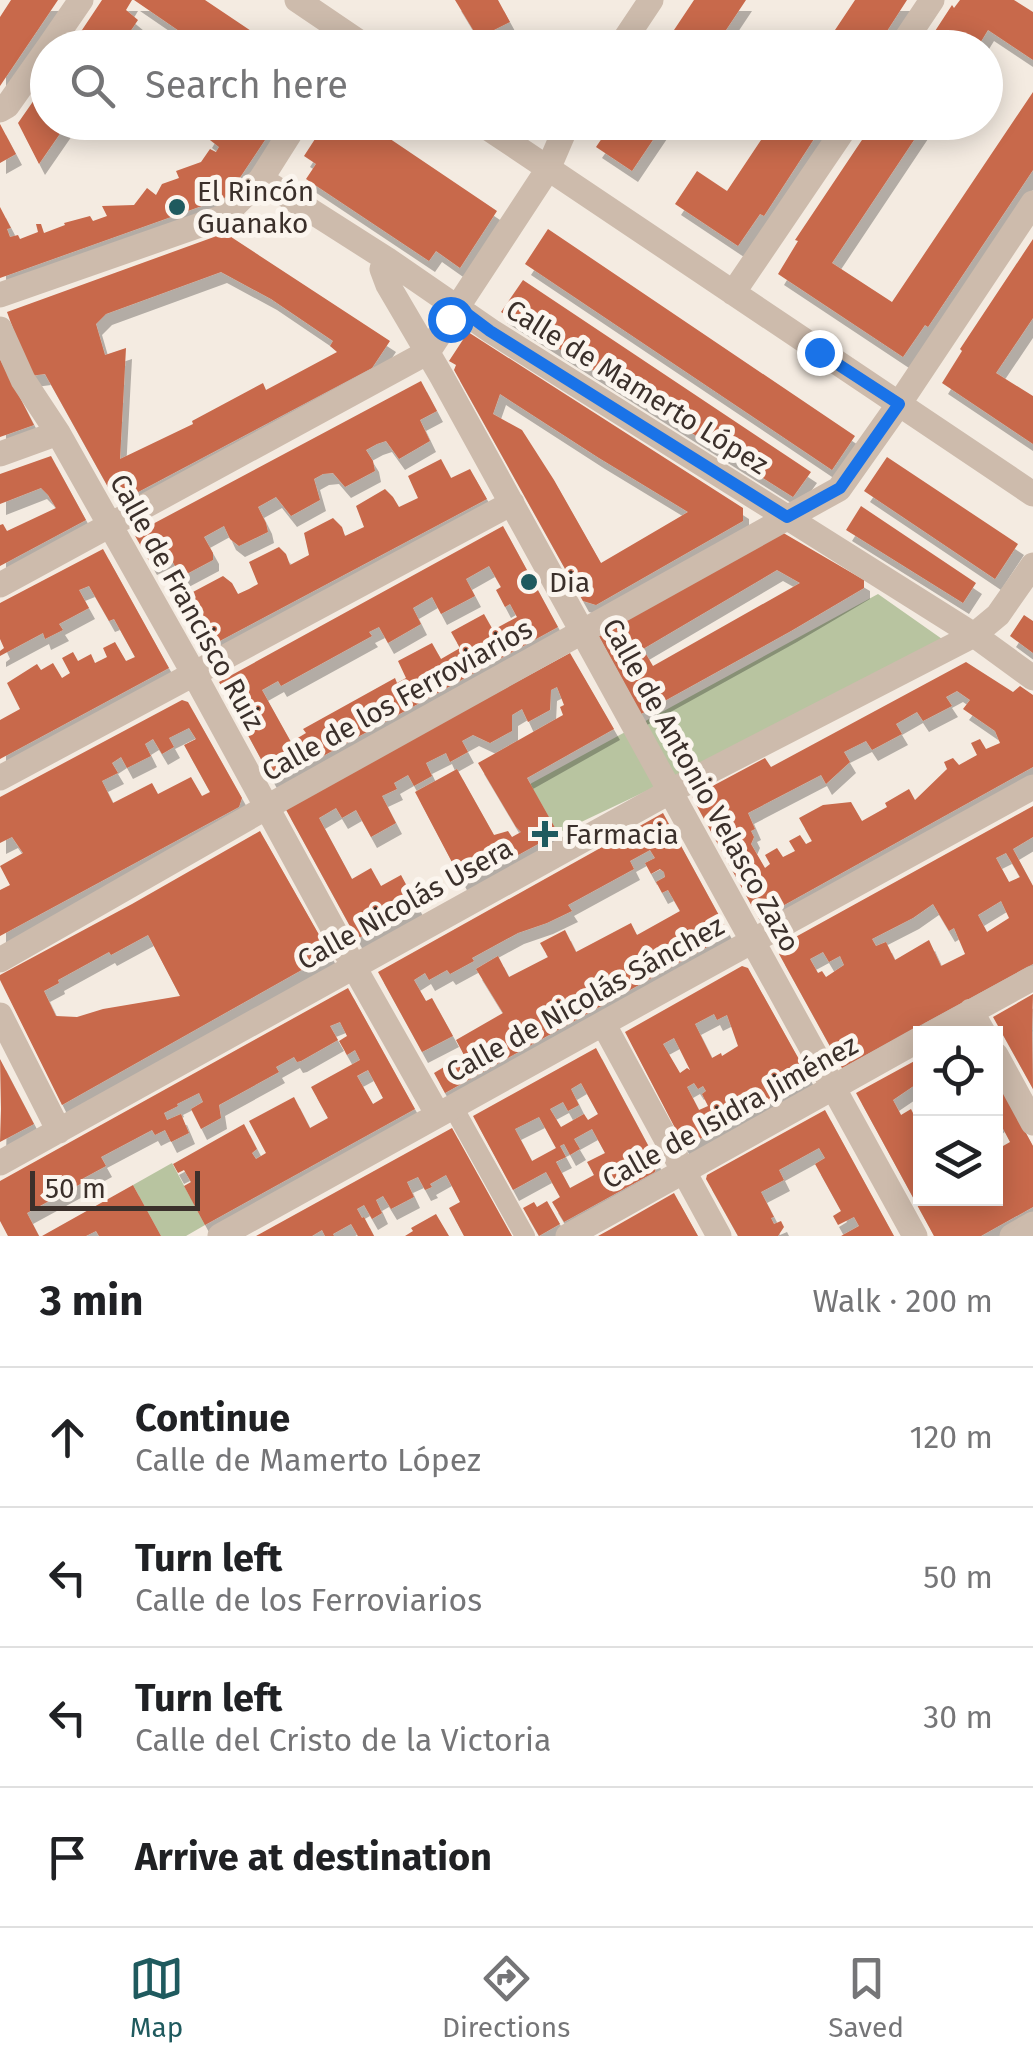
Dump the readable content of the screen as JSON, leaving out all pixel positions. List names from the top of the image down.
{
  "streets": {
    "street": [
      "Calle de Mamerto López",
      "Calle de Francisco Ruiz",
      "Calle de los Ferroviarios",
      "Calle de Antonio Velasco Zazo",
      "Calle Nicolás Usera",
      "Calle de Nicolás Sánchez",
      "Calle de Isidra Jiménez"
    ]
  },
  "crossings": [
    ["Calle de Mamerto López", "Calle de los Ferroviarios"],
    ["Calle de Mamerto López", "Calle de Antonio Velasco Zazo"],
    ["Calle de Mamerto López", "Calle Nicolás Usera"],
    ["Calle de Francisco Ruiz", "Calle de los Ferroviarios"],
    ["Calle de Francisco Ruiz", "Calle Nicolás Usera"],
    ["Calle de Francisco Ruiz", "Calle de Nicolás Sánchez"],
    ["Calle de los Ferroviarios", "Calle de Antonio Velasco Zazo"],
    ["Calle de Antonio Velasco Zazo", "Calle Nicolás Usera"],
    ["Calle de Antonio Velasco Zazo", "Calle de Nicolás Sánchez"],
    ["Calle de Antonio Velasco Zazo", "Calle de Isidra Jiménez"]
  ],
  "places": {
    "other": ["El Rincón Guanako", "Dia"],
    "health": ["Farmacia"]
  },
  "scale_bar": "50 m",
  "page": {
    "search": "Search here",
    "scale": "50 m",
    "heading": ["3 min", "Walk · 200 m"],
    "list": [
      ["Continue", "Calle de Mamerto López", "120 m"],
      ["Turn left", "Calle de los Ferroviarios", "50 m"],
      ["Turn left", "Calle del Cristo de la Victoria", "30 m"],
      "Arrive at destination"
    ],
    "nav": ["Map", "Directions", "Saved"]
  }
}
